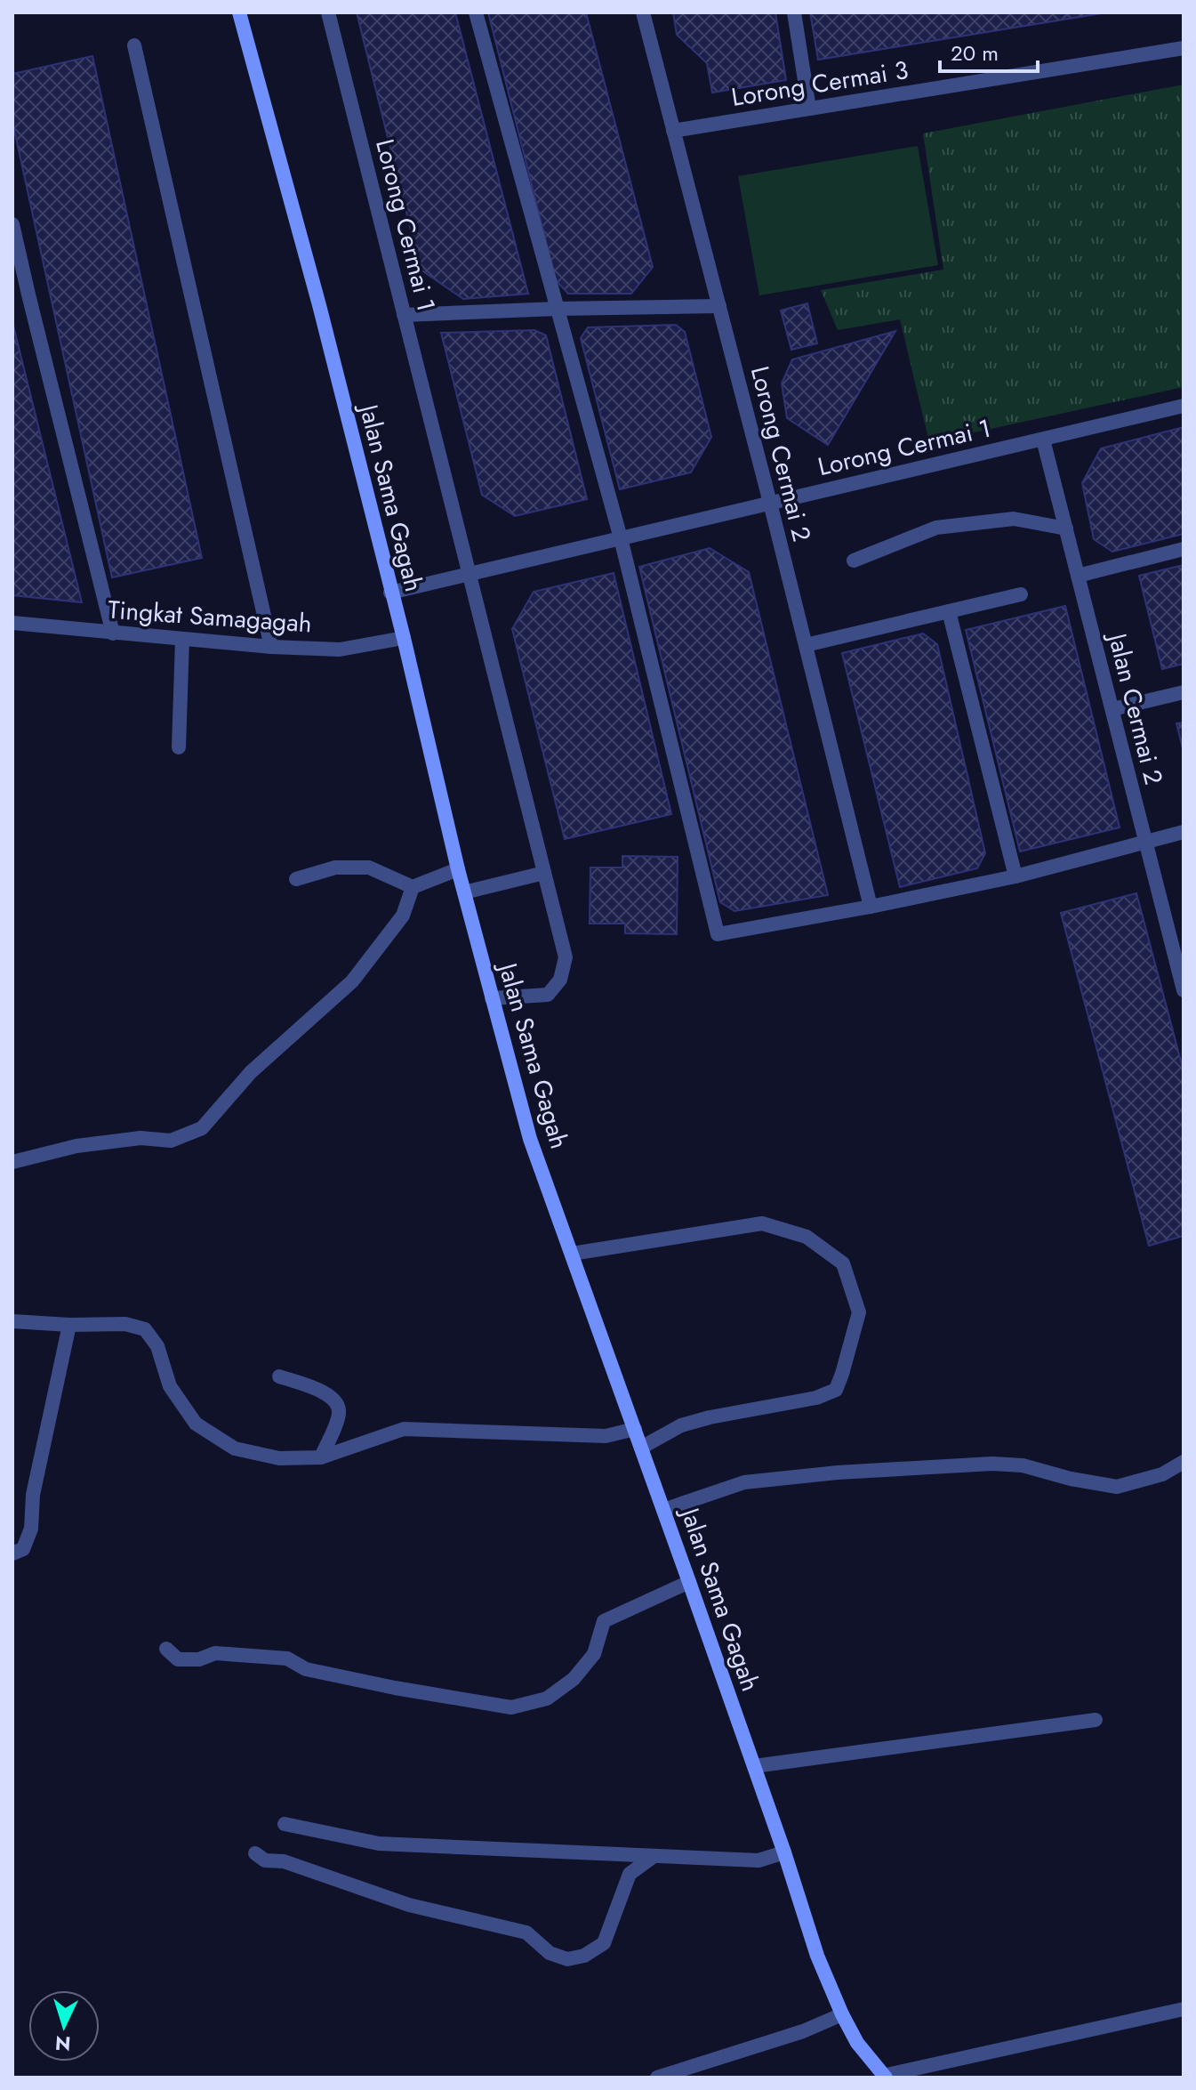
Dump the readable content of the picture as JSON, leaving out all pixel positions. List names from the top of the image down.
{
  "streets": {
    "street": [
      "Lorong Cermai 3",
      "Lorong Cermai 1",
      "Lorong Cermai 2",
      "Jalan Sama Gagah",
      "Tingkat Samagagah",
      "Jalan Cermai 2"
    ]
  },
  "crossings": [
    ["Lorong Cermai 3", "Lorong Cermai 2"],
    ["Lorong Cermai 1", "Lorong Cermai 2"],
    ["Lorong Cermai 1", "Jalan Sama Gagah"],
    ["Lorong Cermai 1", "Jalan Cermai 2"],
    ["Jalan Sama Gagah", "Tingkat Samagagah"]
  ],
  "scale_bar": "20 m",
  "north": "bottom"
}
